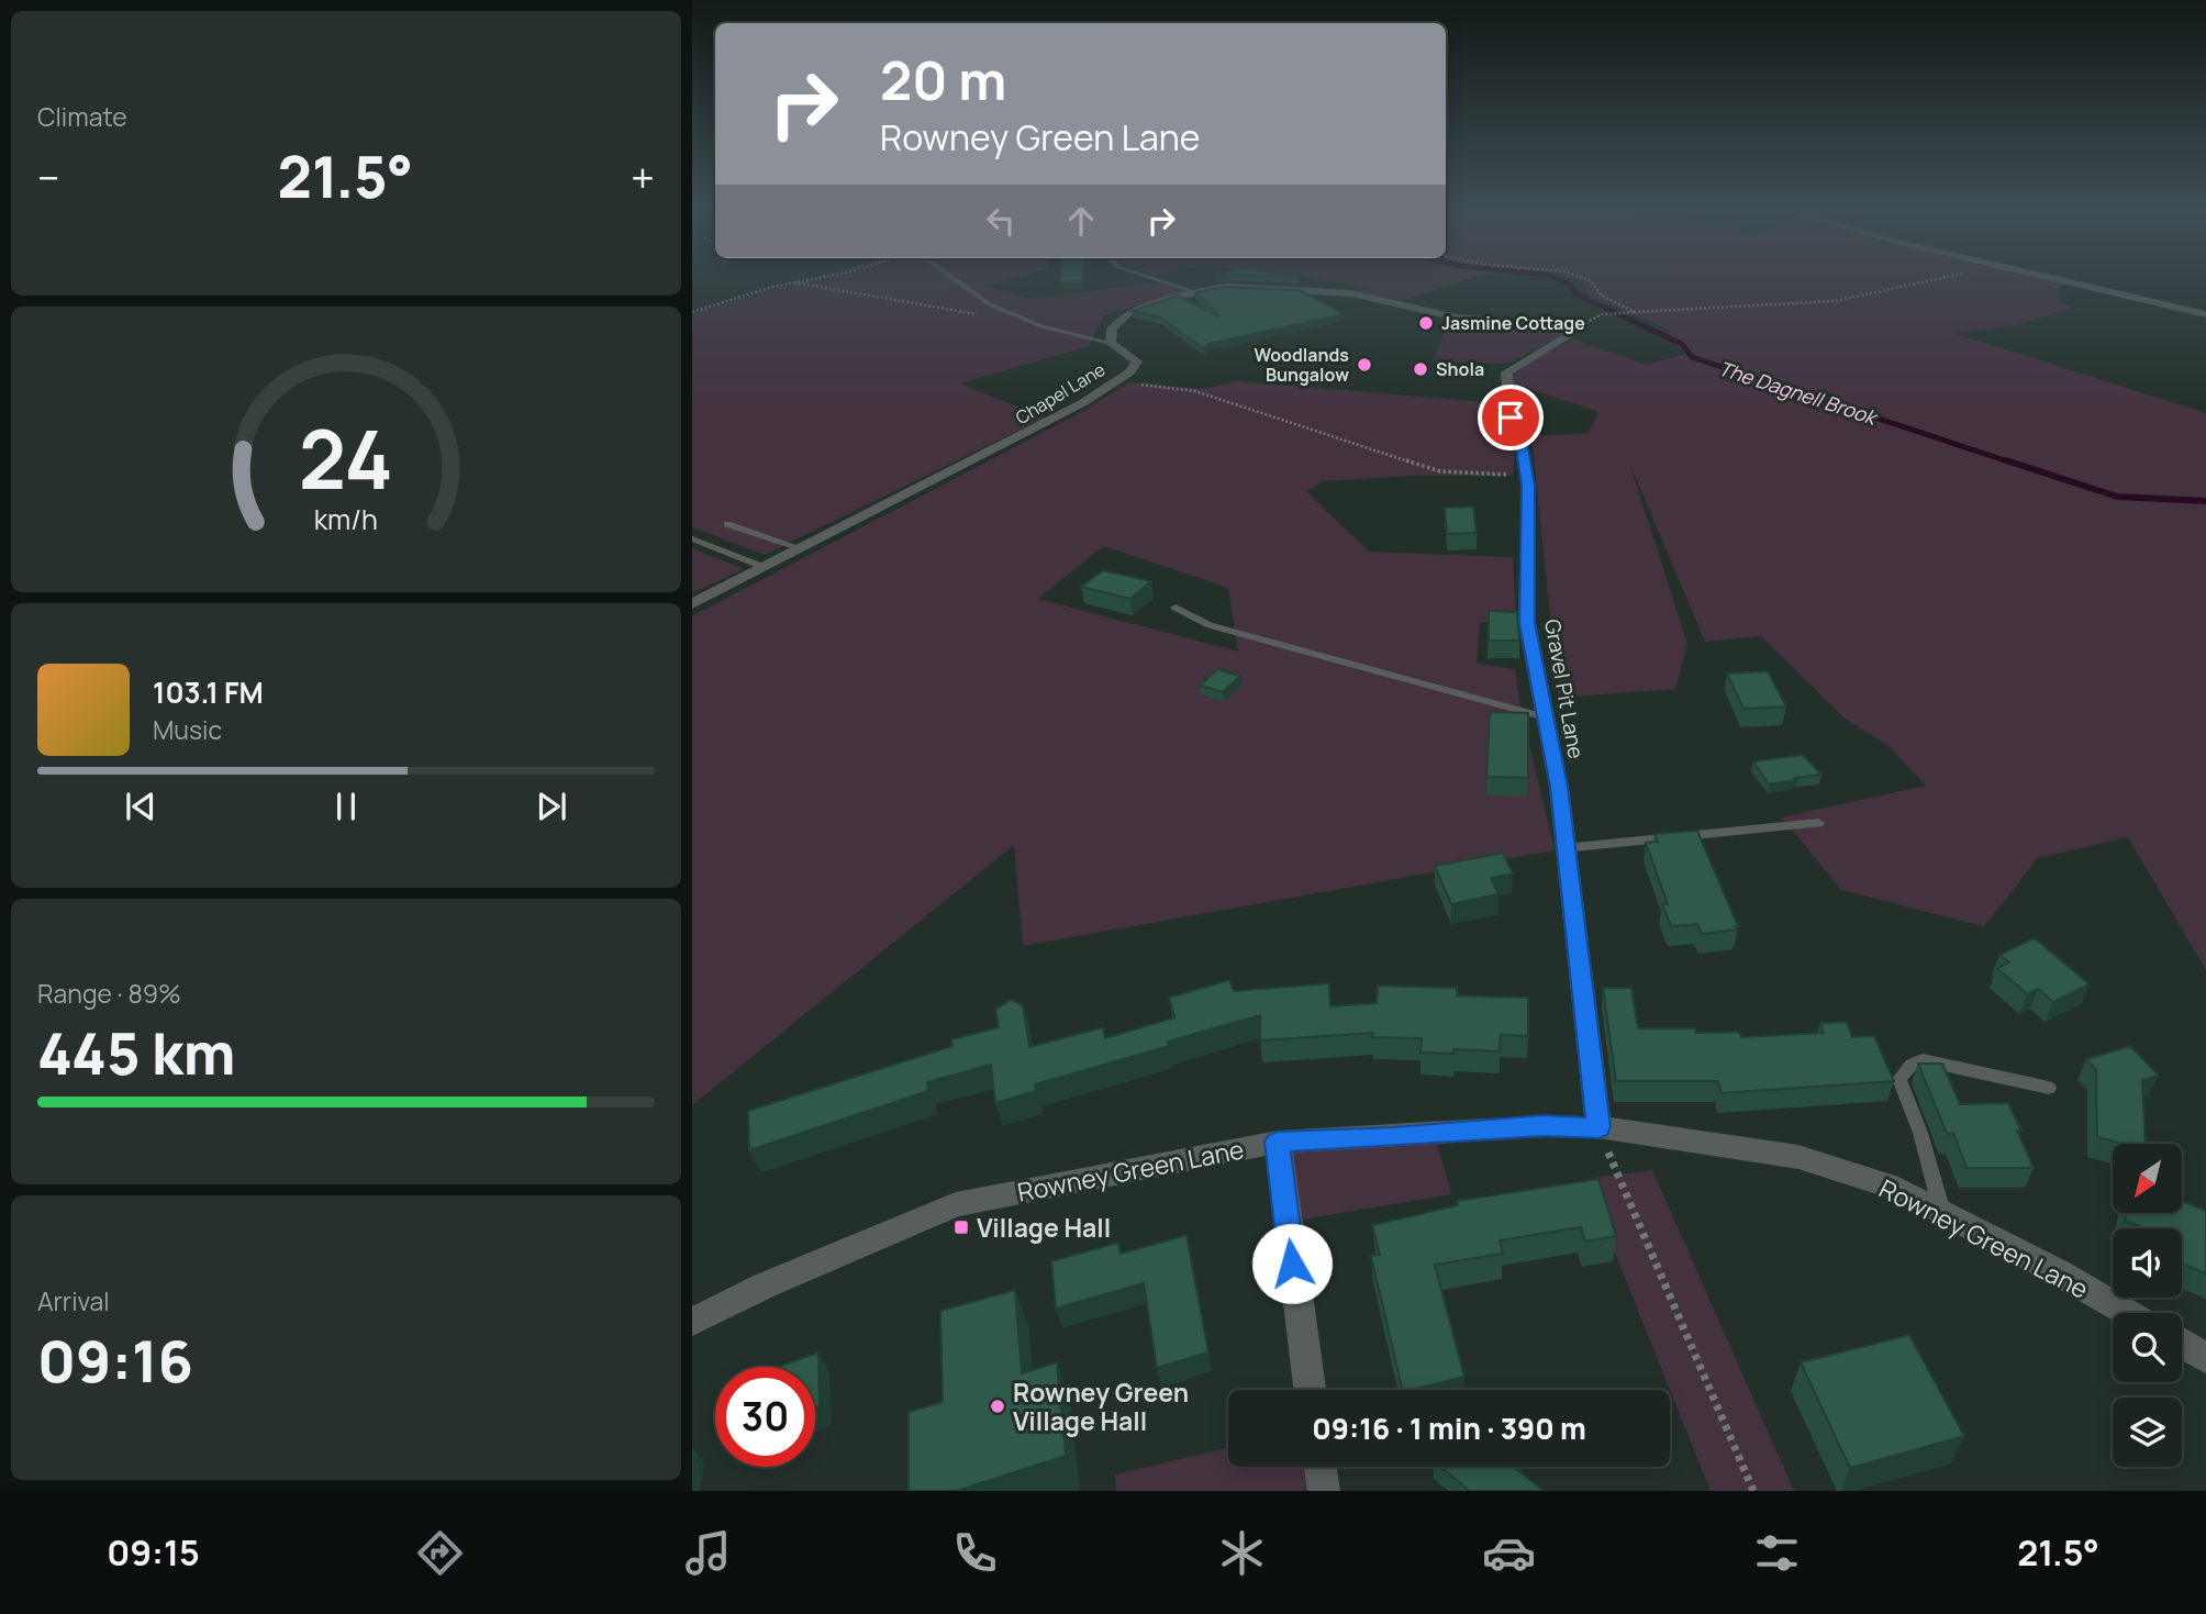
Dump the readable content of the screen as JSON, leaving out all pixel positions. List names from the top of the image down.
{
  "streets": {
    "street": ["Chapel Lane", "Gravel Pit Lane", "Rowney Green Lane"]
  },
  "crossings": [
    ["Chapel Lane", "Gravel Pit Lane"],
    ["Gravel Pit Lane", "Rowney Green Lane"]
  ],
  "water": ["The Dagnell Brook"],
  "places": {
    "other": [
      "Jasmine Cottage",
      "Woodlands Bungalow",
      "Shola",
      "Rowney Green Village Hall"
    ],
    "transit": ["Village Hall"]
  },
  "north": "bottom left",
  "page": {
    "tile": [
      "Climate",
      ["Range · 89%", "445 km"],
      ["Arrival", "09:16"]
    ],
    "turn": ["20 m", "Rowney Green Lane"],
    "heat": ["−", "21.5°", "+"],
    "song": ["103.1 FM", "Music"],
    "limit": "30",
    "trip": "09:16 · 1 min · 390 m",
    "tabs": ["09:15", "21.5°"],
    "gauge": ["24", "km/h"]
  }
}
